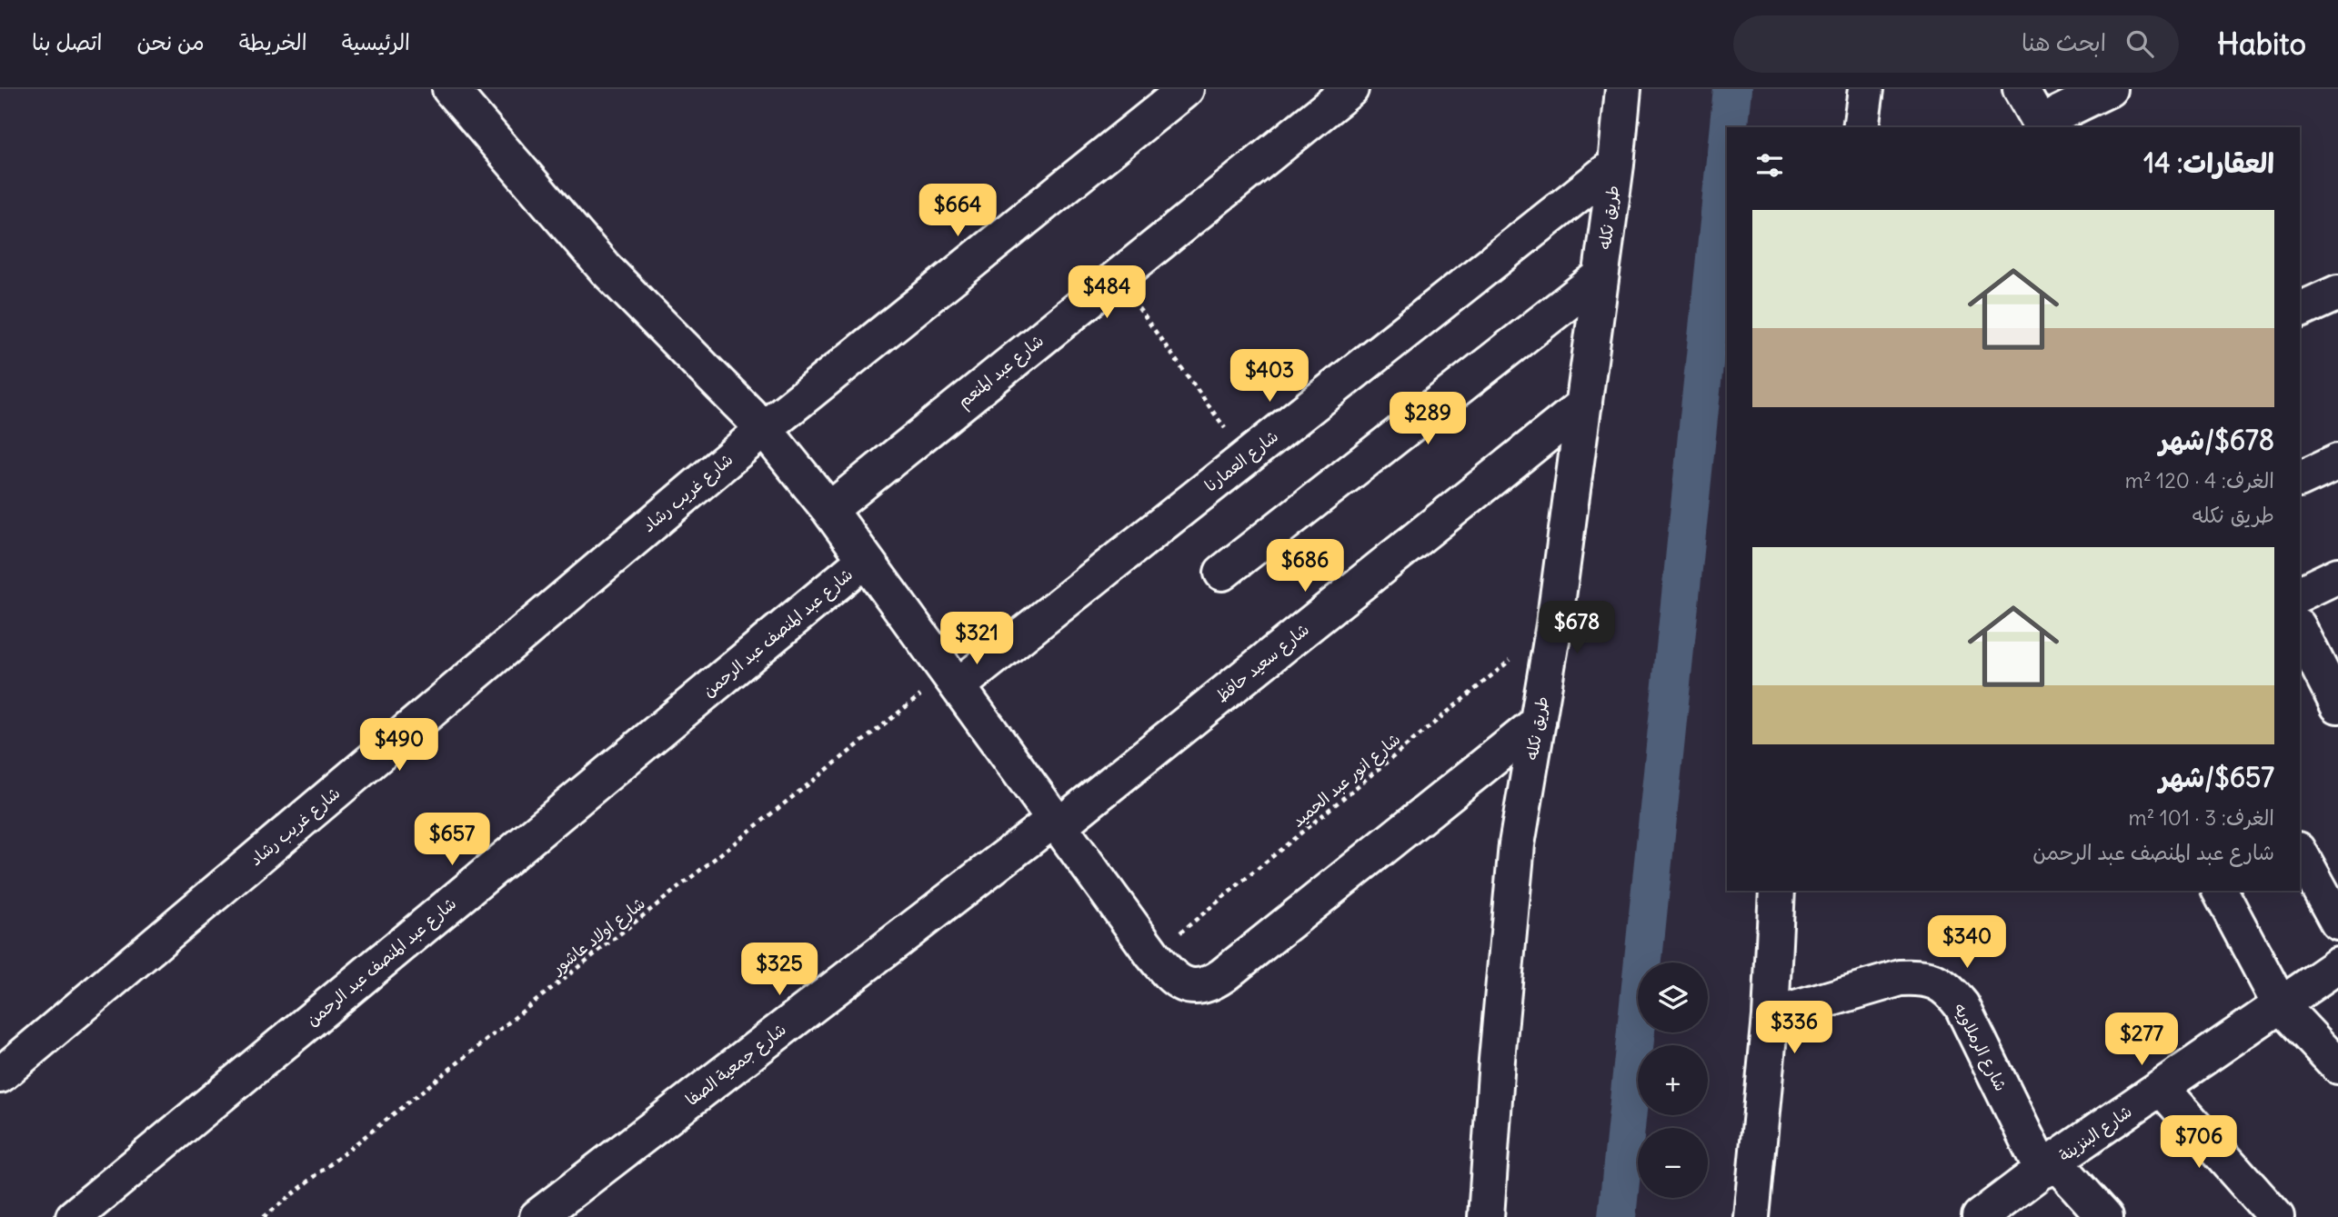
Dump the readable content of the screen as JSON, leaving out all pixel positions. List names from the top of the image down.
{
  "streets": {
    "street": [
      "طريق نكله",
      "شارع عبد المنعم",
      "شارع العمارنا",
      "شارع غريب رشاد",
      "شارع عبد المنصف عبد الرحمن",
      "شارع سعيد حافظ",
      "شارع الرملاويه",
      "شارع جمعية الصفا",
      "شارع البنزينة"
    ],
    "path": ["شارع انور عبد الحميد", "شارع اولاد عاشور"]
  },
  "crossings": [
    ["طريق نكله", "شارع العمارنا"],
    ["طريق نكله", "شارع سعيد حافظ"],
    ["طريق نكله", "شارع انور عبد الحميد"],
    ["شارع العمارنا", "شارع اولاد عاشور"],
    ["شارع سعيد حافظ", "شارع جمعية الصفا"],
    ["شارع الرملاويه", "شارع البنزينة"]
  ],
  "page": {
    "header": "Habito",
    "search": "ابحث هنا",
    "nav": [
      "الرئيسية",
      "الخريطة",
      "من نحن",
      "اتصل بنا"
    ],
    "heading": "العقارات: 14",
    "price": [
      "$664",
      "$484",
      "$403",
      "$289",
      "$686",
      "$678",
      "$321",
      "$490",
      "$657",
      "$340",
      "$325",
      "$336",
      "$277",
      "$706"
    ],
    "list": [
      {
        "name": "$678/شهر",
        "note": "الغرف: 4 · 120 m² · طريق نكله"
      },
      {
        "name": "$657/شهر",
        "note": "الغرف: 3 · 101 m² · شارع عبد المنصف عبد الرحمن"
      }
    ],
    "map_buttons": ["+", "−"]
  }
}
